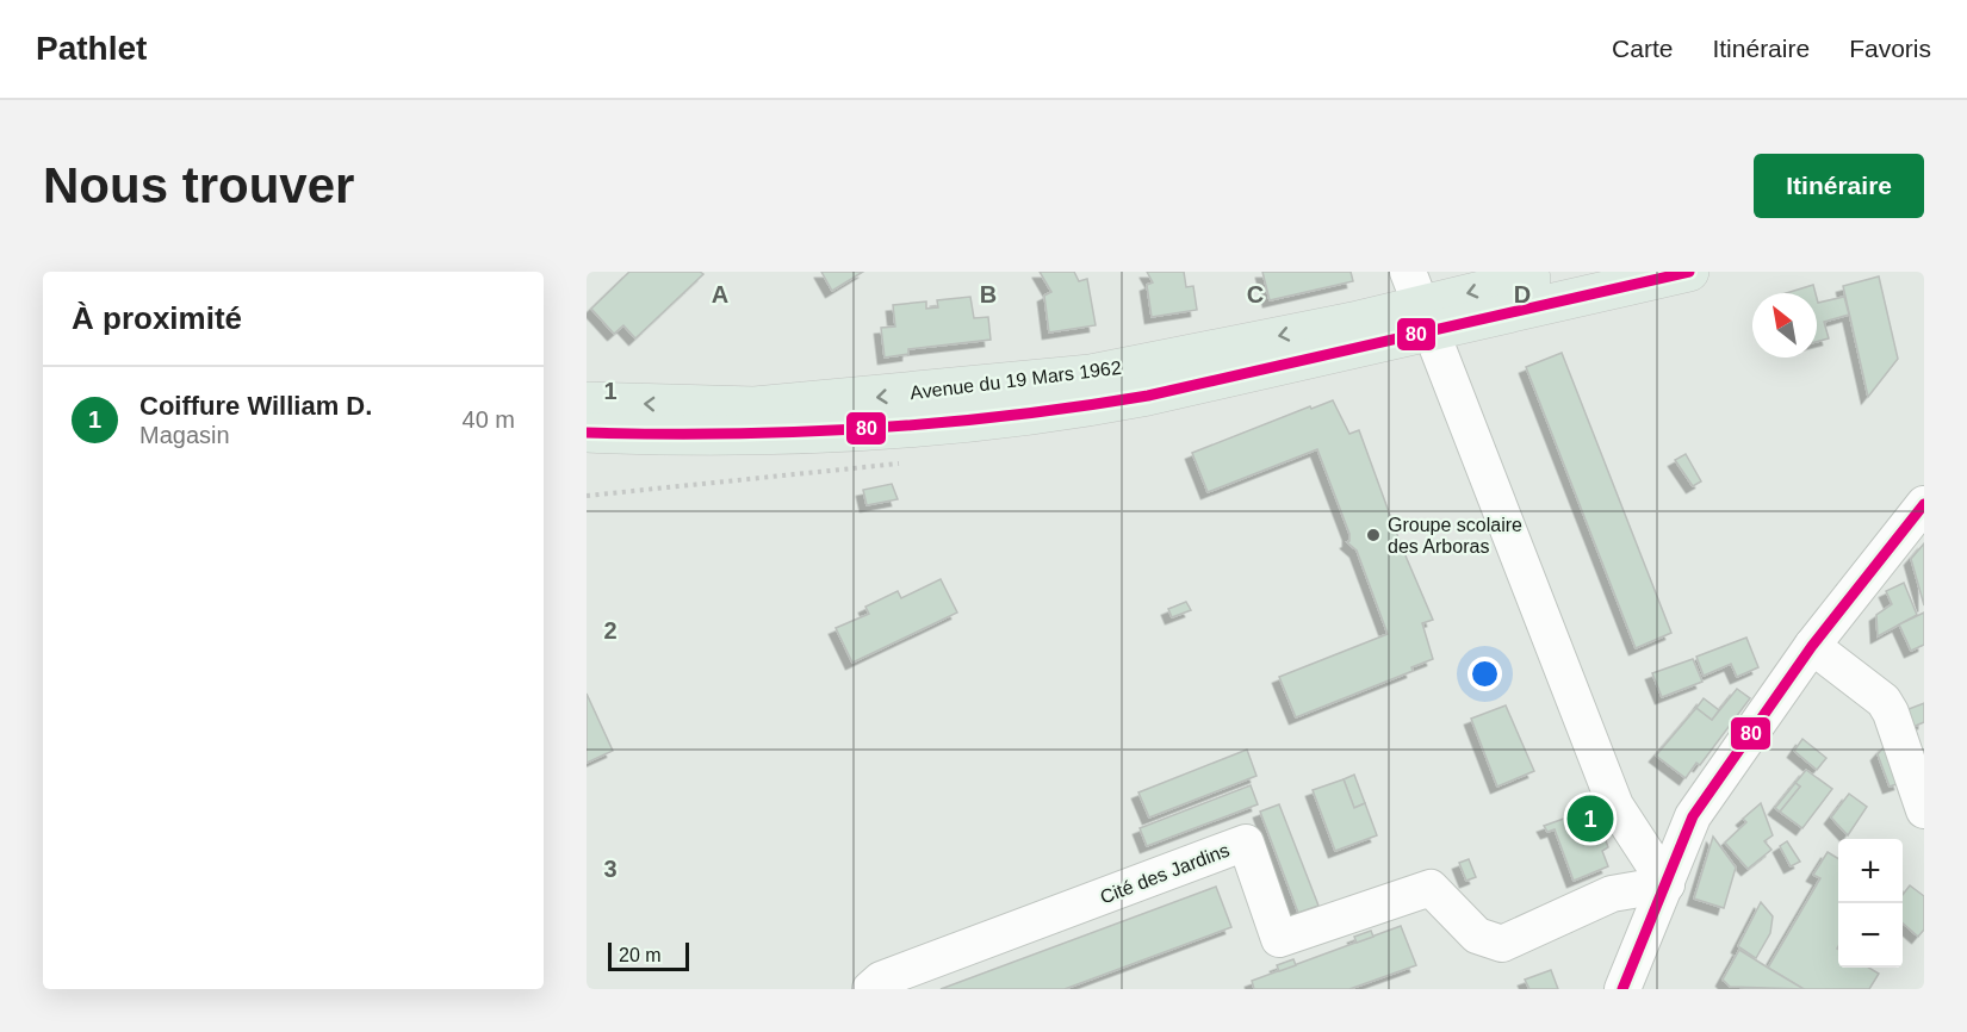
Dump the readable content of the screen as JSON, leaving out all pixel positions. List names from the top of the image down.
{
  "streets": {
    "main road": ["Avenue du 19 Mars 1962"],
    "street": ["Cité des Jardins"]
  },
  "places": ["Groupe scolaire des Arboras"],
  "lines": ["transit line 80"],
  "scale_bar": "20 m",
  "north": "top left",
  "page": {
    "header": "Pathlet",
    "nav": ["Carte", "Itinéraire", "Favoris"],
    "buttons": "Itinéraire",
    "title": "Nous trouver",
    "heading": "À proximité",
    "list": [
      {
        "mark": "1",
        "name": "Coiffure William D.",
        "note": "Magasin",
        "value": "40 m"
      }
    ],
    "pins": "1",
    "map_buttons": ["+", "−"],
    "scale": "20 m"
  },
  "grid": {
    "columns": [
      "A",
      "B",
      "C",
      "D"
    ],
    "rows": ["1", "2", "3"]
  }
}
